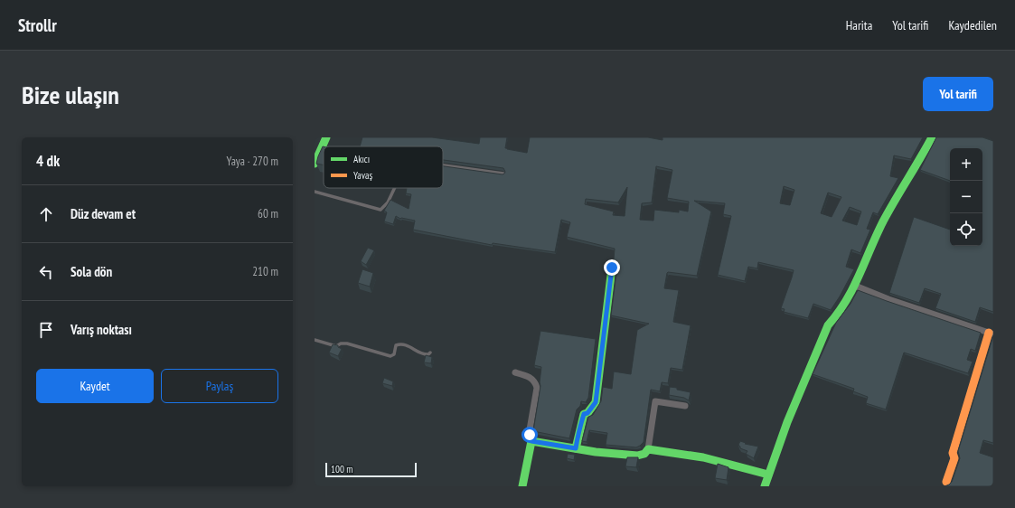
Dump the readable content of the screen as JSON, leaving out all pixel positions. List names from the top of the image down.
{
  "legend": ["Akıcı", "Yavaş"],
  "scale_bar": "100 m",
  "page": {
    "header": "Strollr",
    "nav": ["Harita", "Yol tarifi", "Kaydedilen"],
    "buttons": [
      "Yol tarifi",
      ["Kaydet", "Paylaş"]
    ],
    "title": "Bize ulaşın",
    "heading": ["4 dk", "Yaya · 270 m"],
    "map_buttons": ["+", "−"],
    "list": [
      ["Düz devam et", "60 m"],
      ["Sola dön", "210 m"],
      "Varış noktası"
    ],
    "scale": "100 m"
  }
}
